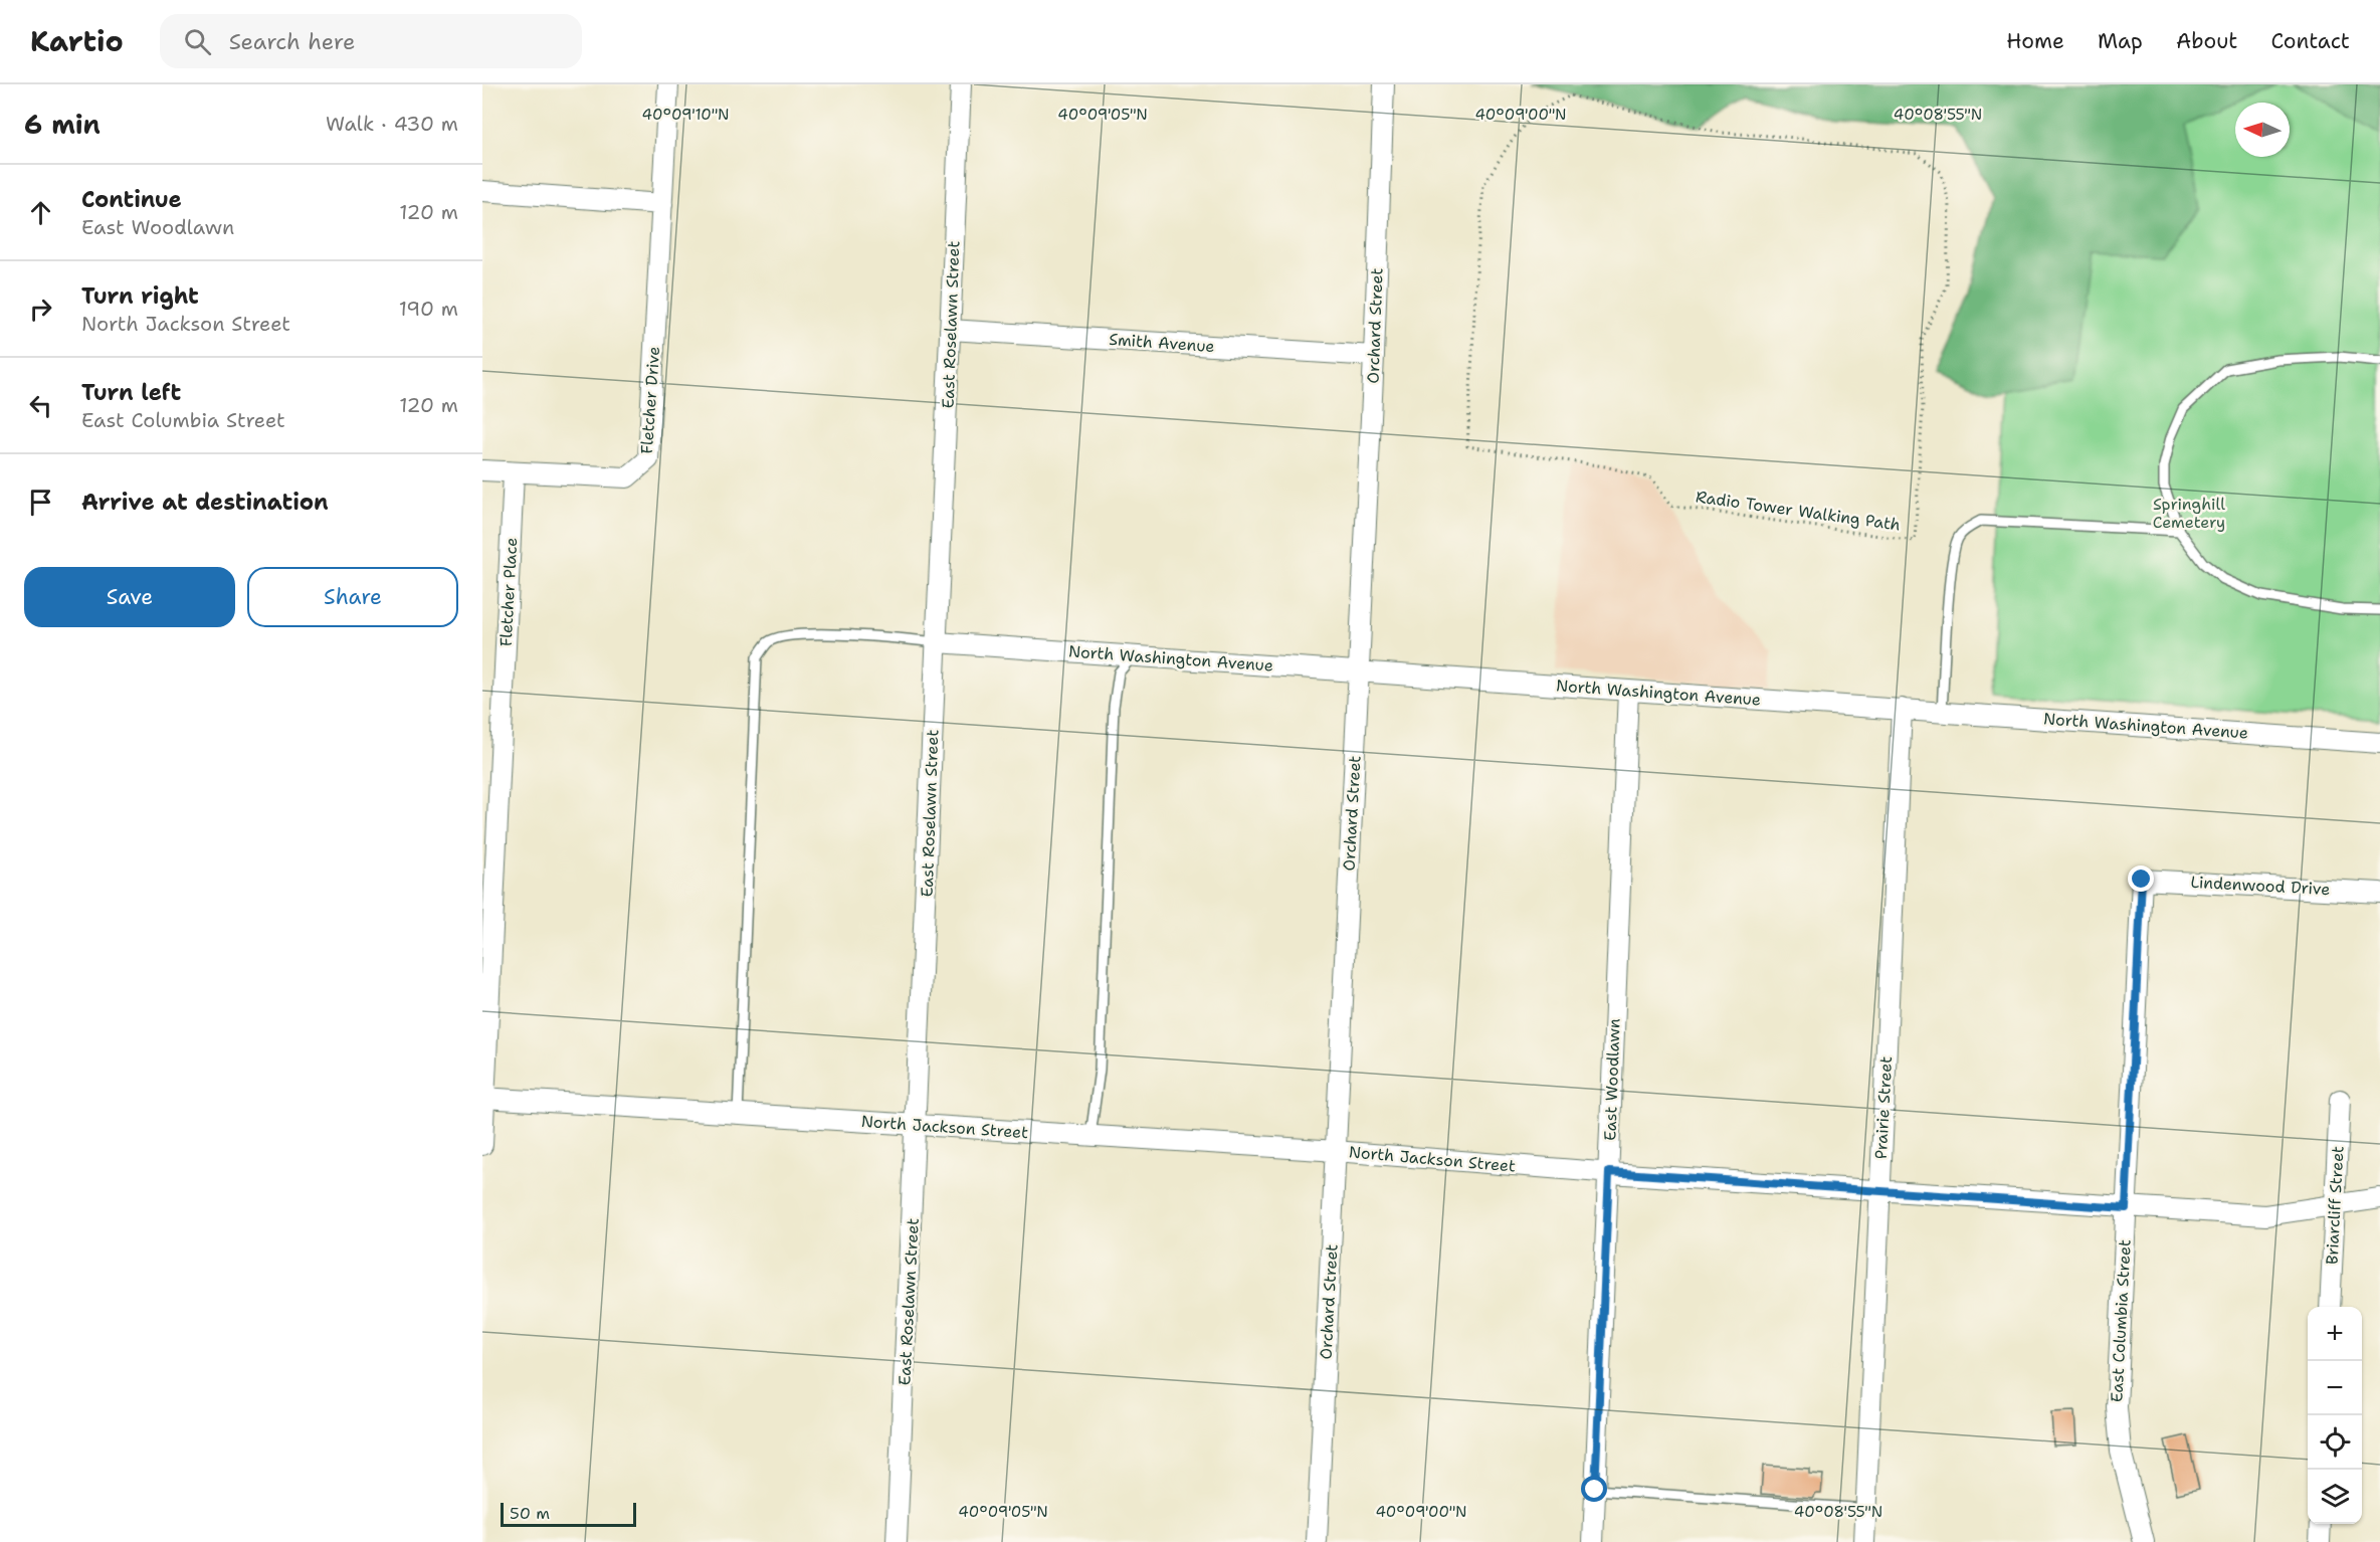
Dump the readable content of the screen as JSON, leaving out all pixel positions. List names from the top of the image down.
{
  "streets": {
    "street": [
      "East Roselawn Street",
      "Orchard Street",
      "Smith Avenue",
      "Fletcher Drive",
      "Fletcher Place",
      "North Washington Avenue",
      "Lindenwood Drive",
      "East Woodlawn",
      "Prairie Street",
      "North Jackson Street",
      "Briarcliff Street",
      "East Columbia Street"
    ],
    "path": ["Radio Tower Walking Path"]
  },
  "crossings": [
    ["East Roselawn Street", "Smith Avenue"],
    ["East Roselawn Street", "North Washington Avenue"],
    ["East Roselawn Street", "North Jackson Street"],
    ["Orchard Street", "Smith Avenue"],
    ["Orchard Street", "North Washington Avenue"],
    ["Orchard Street", "North Jackson Street"],
    ["Fletcher Drive", "Fletcher Place"],
    ["Fletcher Place", "North Jackson Street"],
    ["North Washington Avenue", "East Woodlawn"],
    ["North Washington Avenue", "Prairie Street"],
    ["Lindenwood Drive", "East Columbia Street"],
    ["East Woodlawn", "North Jackson Street"],
    ["Prairie Street", "North Jackson Street"],
    ["North Jackson Street", "Briarcliff Street"],
    ["North Jackson Street", "East Columbia Street"]
  ],
  "parks": ["Springhill Cemetery"],
  "scale_bar": "50 m",
  "north": "left",
  "page": {
    "header": "Kartio",
    "search": "Search here",
    "nav": [
      "Home",
      "Map",
      "About",
      "Contact"
    ],
    "heading": ["6 min", "Walk · 430 m"],
    "list": [
      ["Continue", "East Woodlawn", "120 m"],
      ["Turn right", "North Jackson Street", "190 m"],
      ["Turn left", "East Columbia Street", "120 m"],
      "Arrive at destination"
    ],
    "buttons": ["Save", "Share"],
    "map_buttons": ["+", "−"],
    "scale": "50 m"
  },
  "coordinates": [
    "40°09'10\"N",
    "40°09'05\"N",
    "40°09'00\"N",
    "40°08'55\"N"
  ]
}
